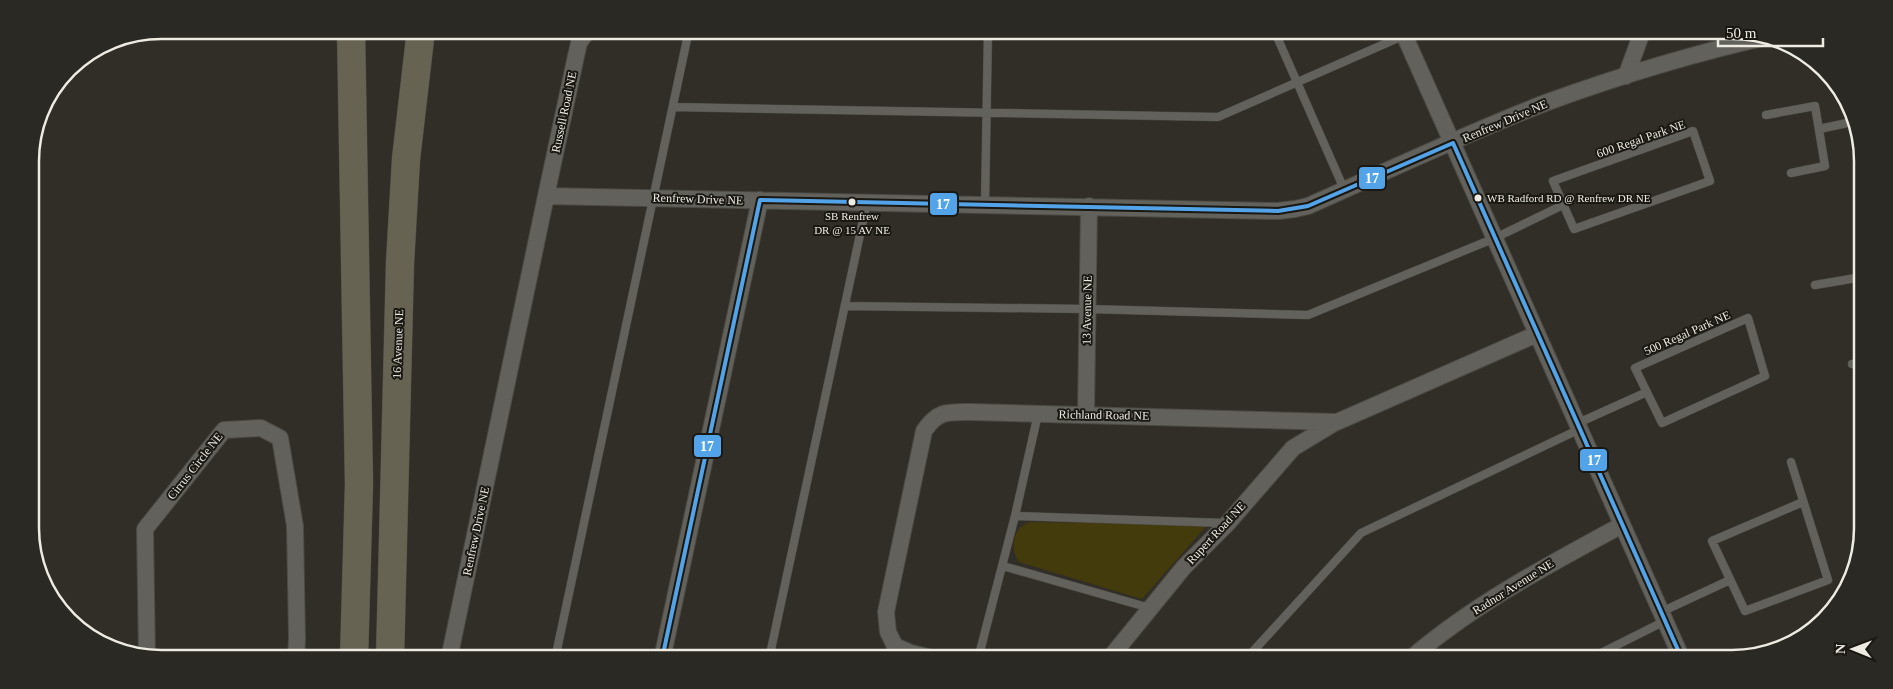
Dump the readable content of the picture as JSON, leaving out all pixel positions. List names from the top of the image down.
{
  "streets": {
    "highway": ["16 Avenue NE"],
    "street": [
      "Russell Road NE",
      "Renfrew Drive NE",
      "13 Avenue NE",
      "Richland Road NE",
      "Cirrus Circle NE",
      "Rupert Road NE",
      "Radnor Avenue NE"
    ],
    "lane": ["600 Regal Park NE", "500 Regal Park NE"]
  },
  "crossings": [
    ["Russell Road NE", "Renfrew Drive NE"],
    ["Renfrew Drive NE", "13 Avenue NE"],
    ["13 Avenue NE", "Richland Road NE"],
    ["Richland Road NE", "Rupert Road NE"]
  ],
  "places": ["WB Radford RD @ Renfrew DR NE", "SB Renfrew DR @ 15 AV NE"],
  "lines": ["transit line 17"],
  "scale_bar": "50 m",
  "north": "left"
}
